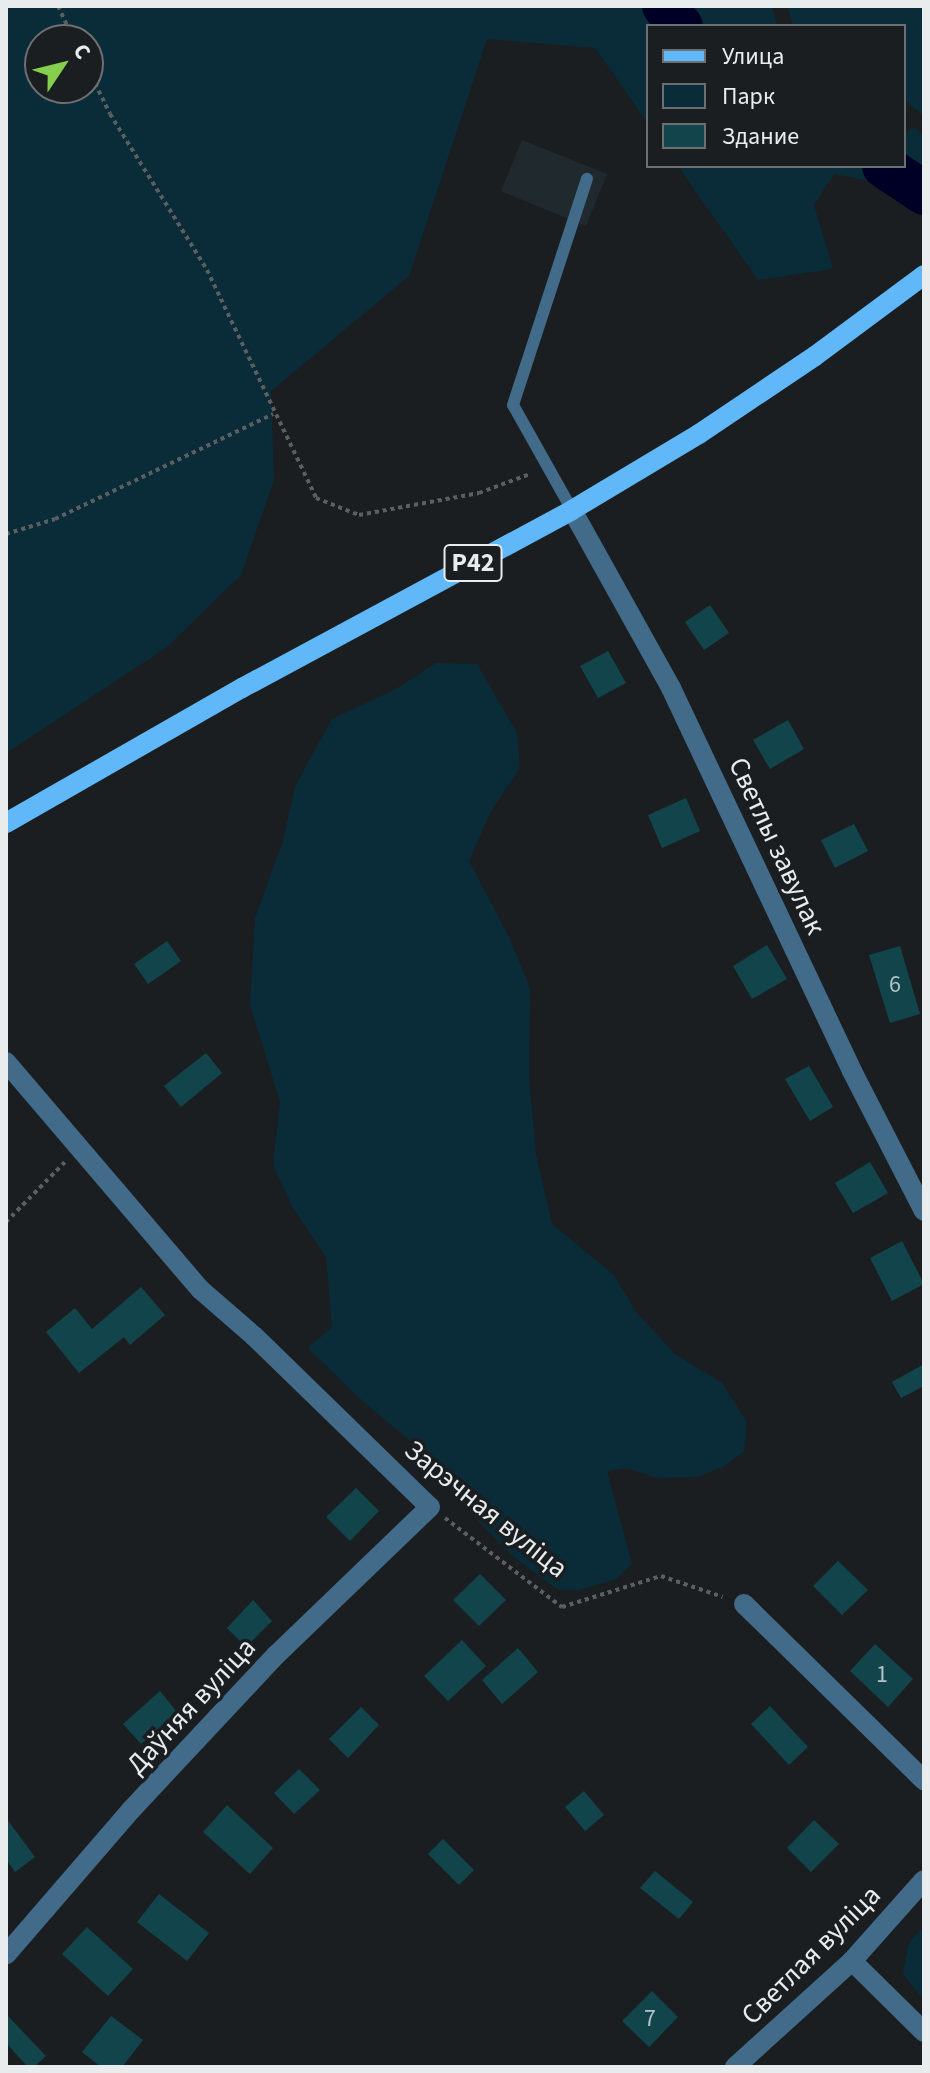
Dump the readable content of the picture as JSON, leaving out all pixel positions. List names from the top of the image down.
{
  "streets": {
    "main road": ["Р42"],
    "street": [
      "Светлы завулак",
      "Зарэчная вуліца",
      "Даўняя вуліца",
      "Светлая вуліца"
    ]
  },
  "crossings": [
    ["Р42", "Светлы завулак"],
    ["Зарэчная вуліца", "Даўняя вуліца"]
  ],
  "house_numbers": ["6", "1", "7"],
  "legend": ["Улица", "Парк", "Здание"],
  "north": "top right"
}
